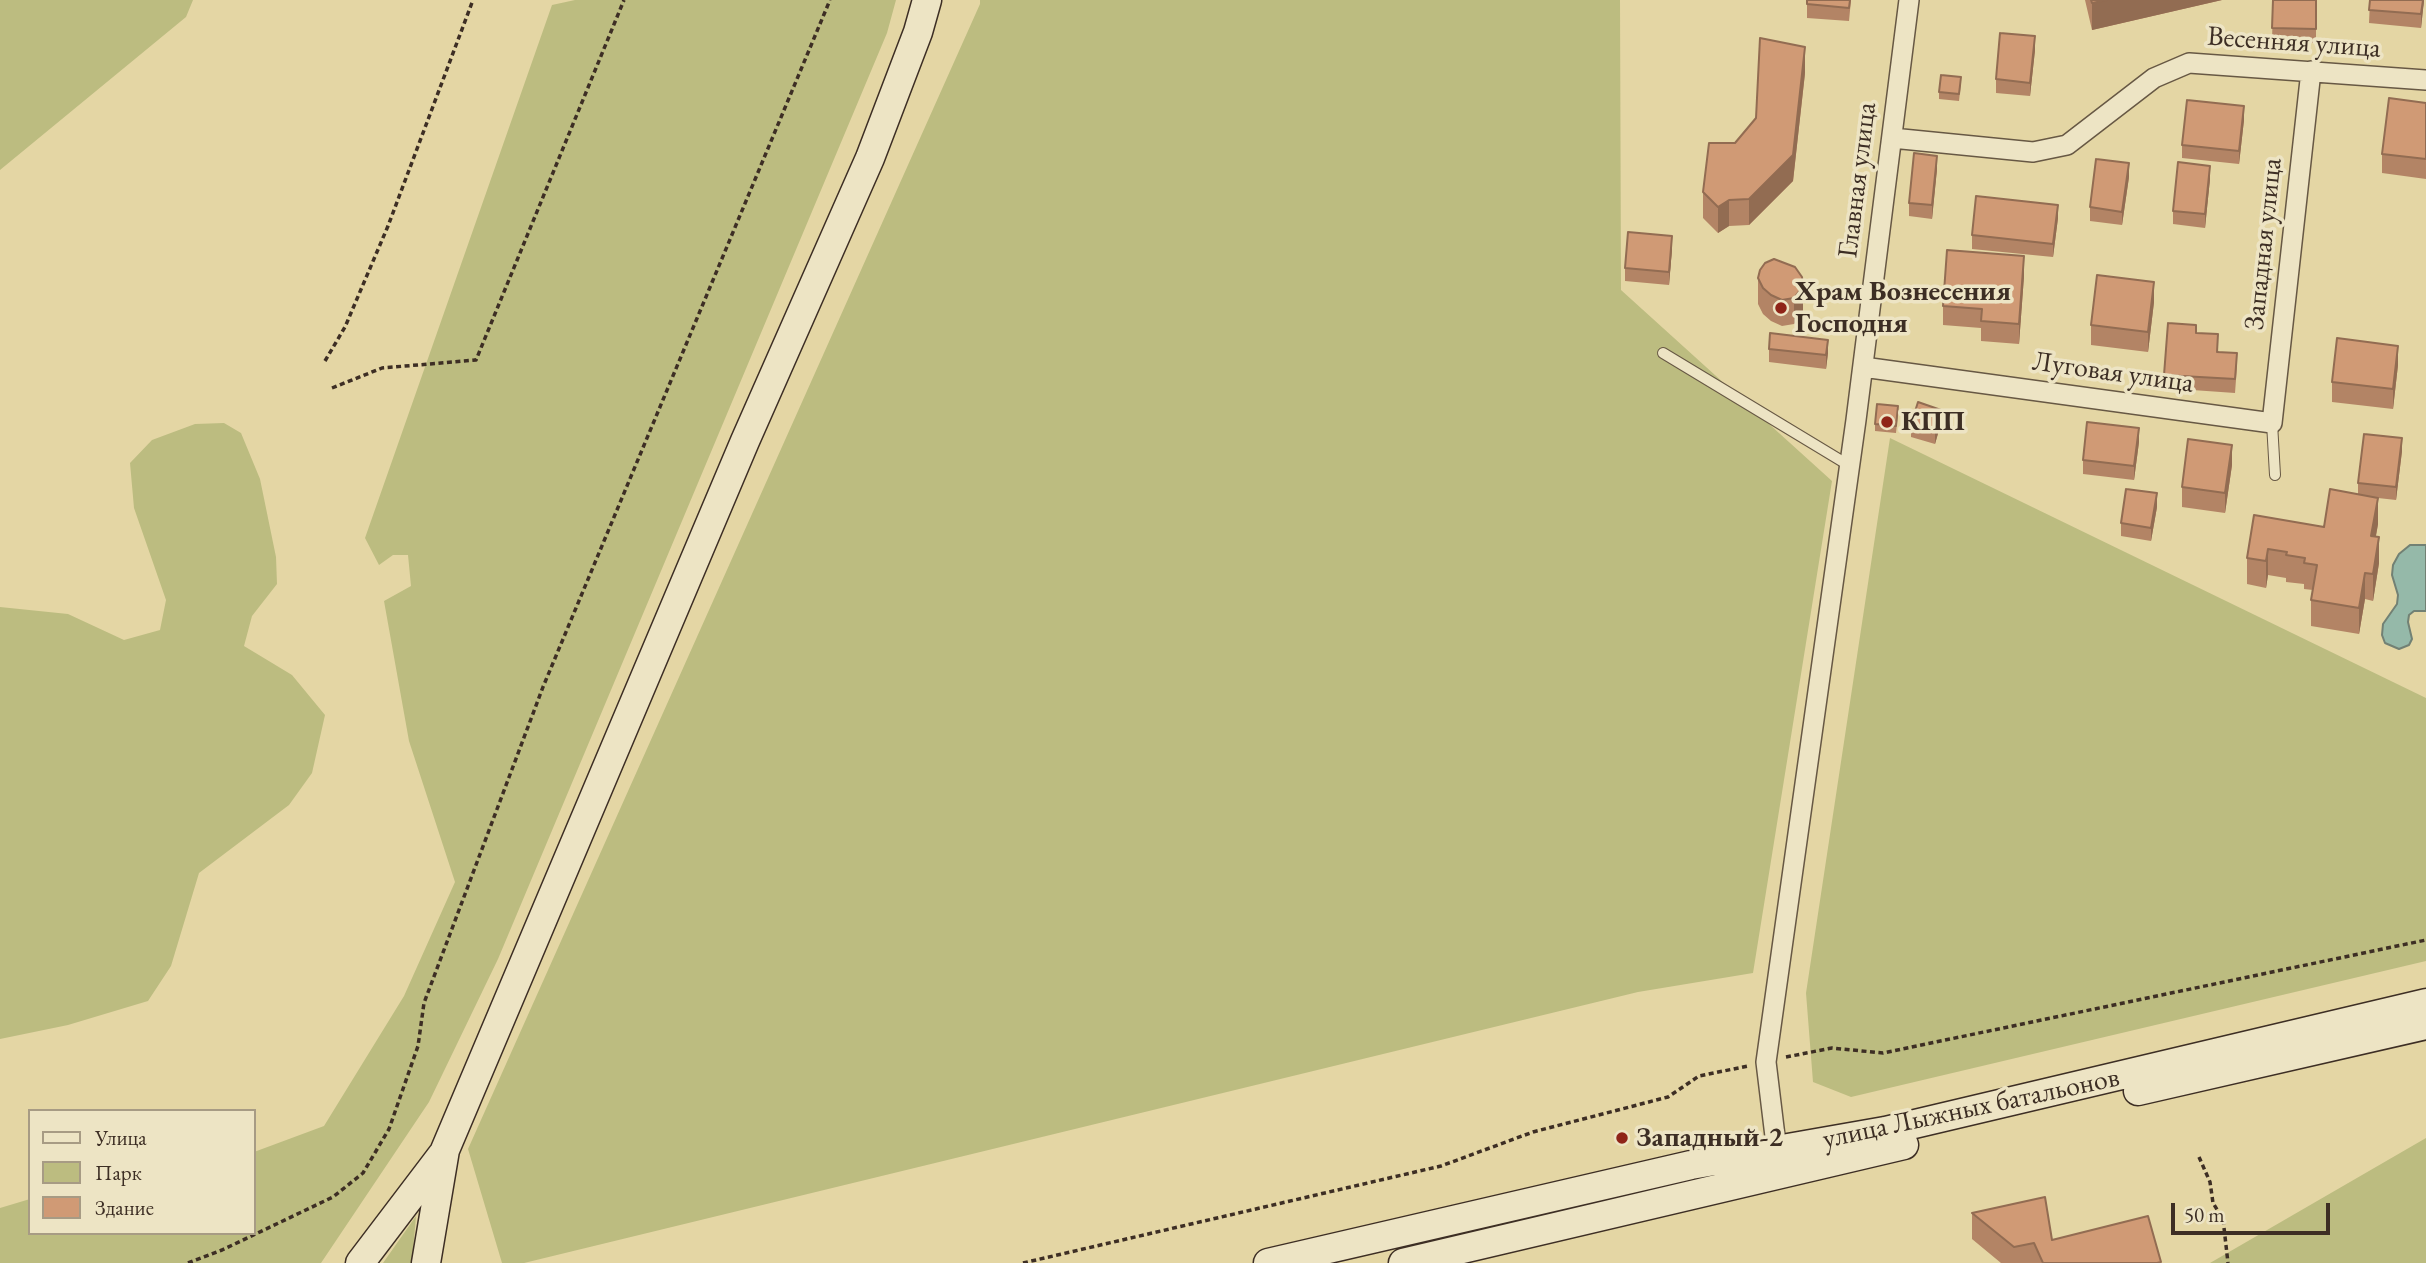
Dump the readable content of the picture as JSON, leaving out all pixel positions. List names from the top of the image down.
{
  "streets": {
    "main road": ["улица Лыжных батальонов"],
    "street": [
      "Весенняя улица",
      "Главная улица",
      "Западная улица",
      "Луговая улица"
    ]
  },
  "crossings": [
    ["Весенняя улица", "Главная улица"],
    ["Весенняя улица", "Западная улица"],
    ["Главная улица", "Луговая улица"],
    ["Главная улица", "улица Лыжных батальонов"],
    ["Западная улица", "Луговая улица"]
  ],
  "places": ["Храм Вознесения Господня", "КПП", "Западный-2"],
  "legend": ["Улица", "Парк", "Здание"],
  "scale_bar": "50 m"
}
